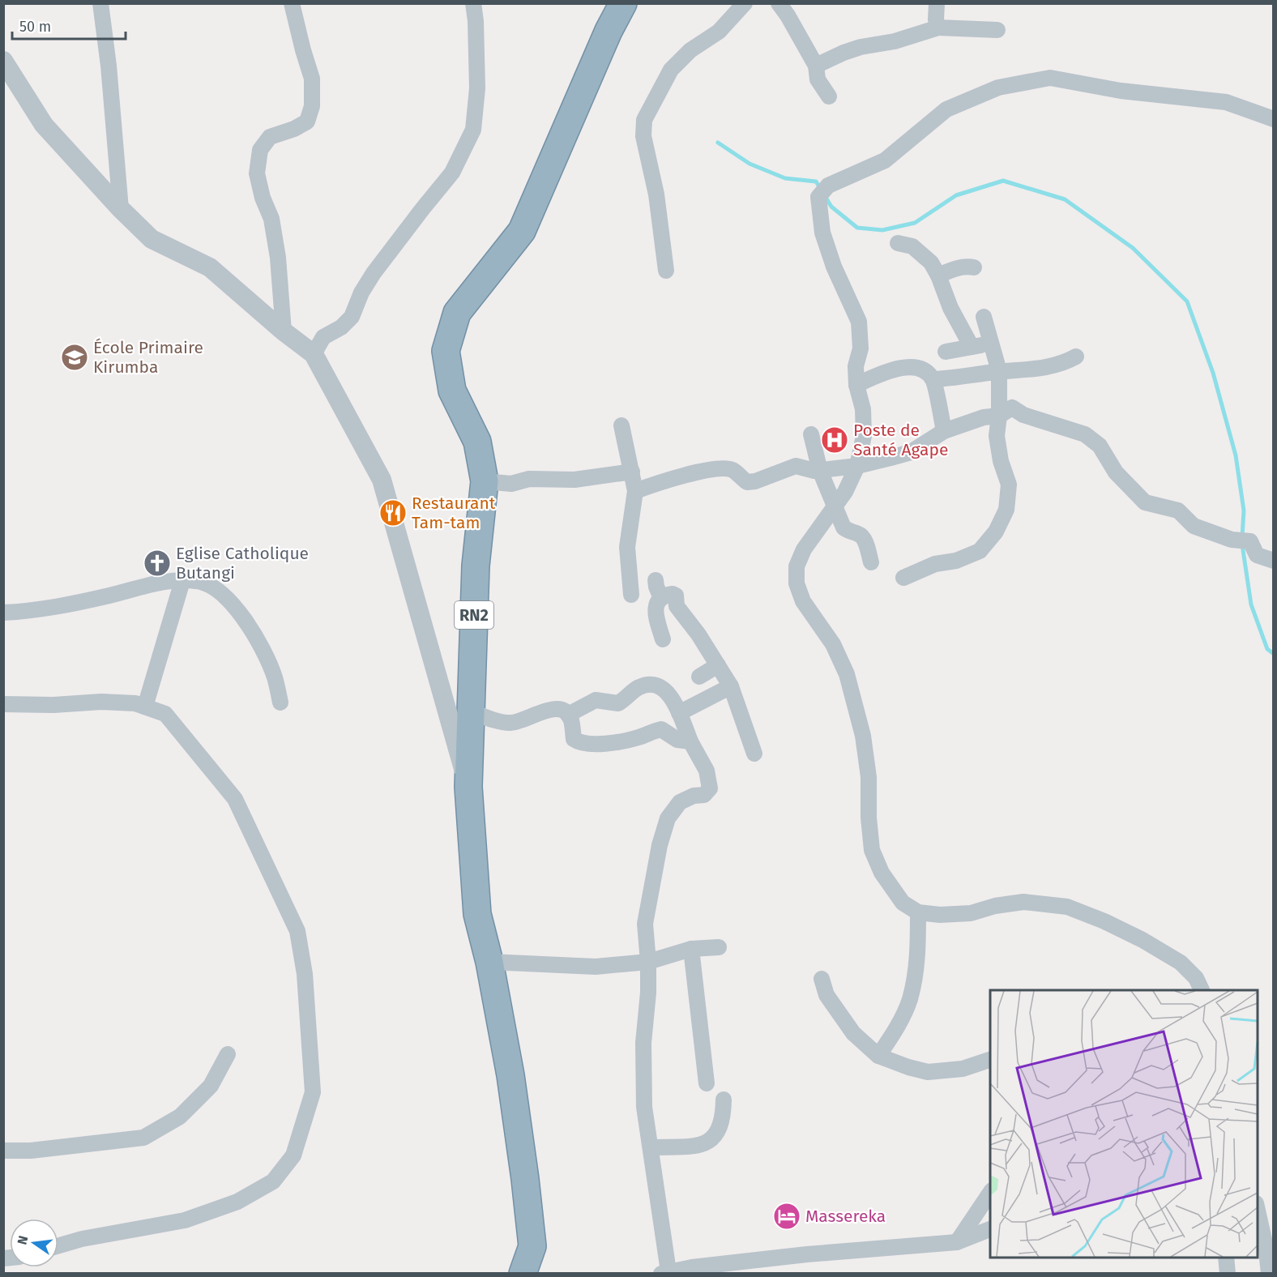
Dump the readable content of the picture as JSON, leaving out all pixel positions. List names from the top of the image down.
{
  "streets": {
    "highway": ["RN2"]
  },
  "places": {
    "school or university": ["École Primaire Kirumba"],
    "hospital": ["Poste de Santé Agape"],
    "restaurant": ["Restaurant Tam-tam"],
    "church": ["Eglise Catholique Butangi"],
    "hotel": ["Massereka"]
  },
  "scale_bar": "50 m",
  "north": "left"
}
